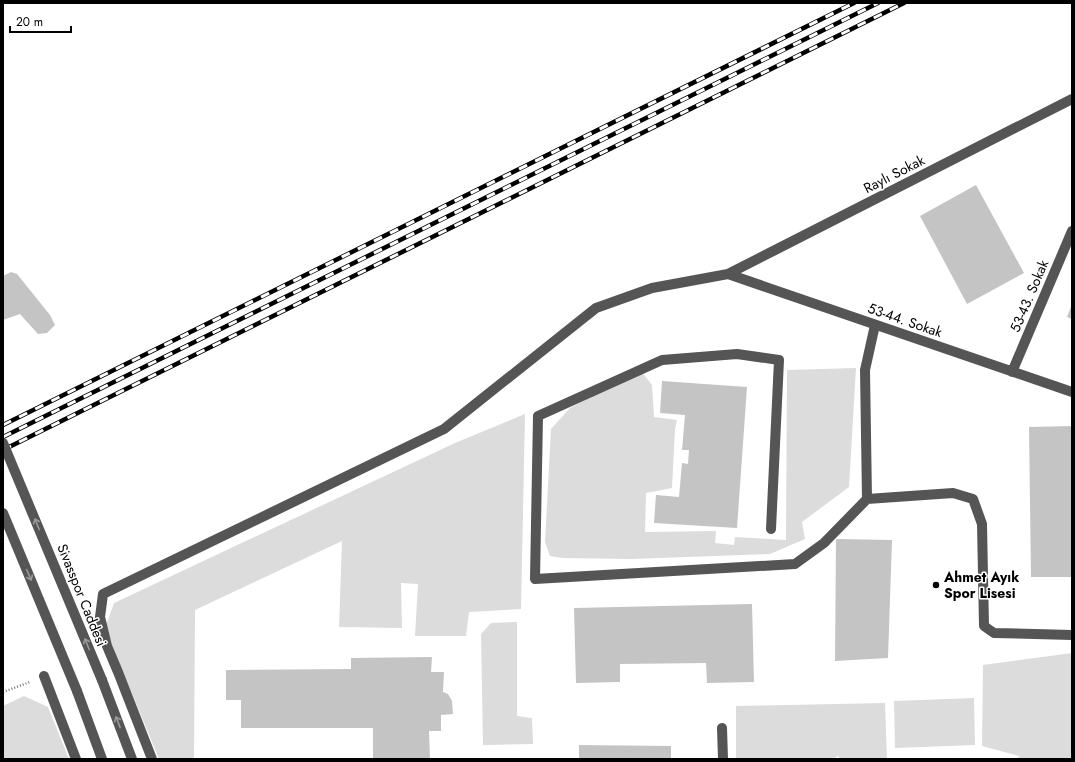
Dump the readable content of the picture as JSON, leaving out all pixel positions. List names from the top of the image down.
{
  "streets": {
    "street": [
      "Raylı Sokak",
      "53-43. Sokak",
      "53-44. Sokak",
      "Sivasspor Caddesi"
    ]
  },
  "crossings": [
    ["Raylı Sokak", "53-44. Sokak"],
    ["53-43. Sokak", "53-44. Sokak"]
  ],
  "places": ["Ahmet Ayık Spor Lisesi"],
  "scale_bar": "20 m"
}
